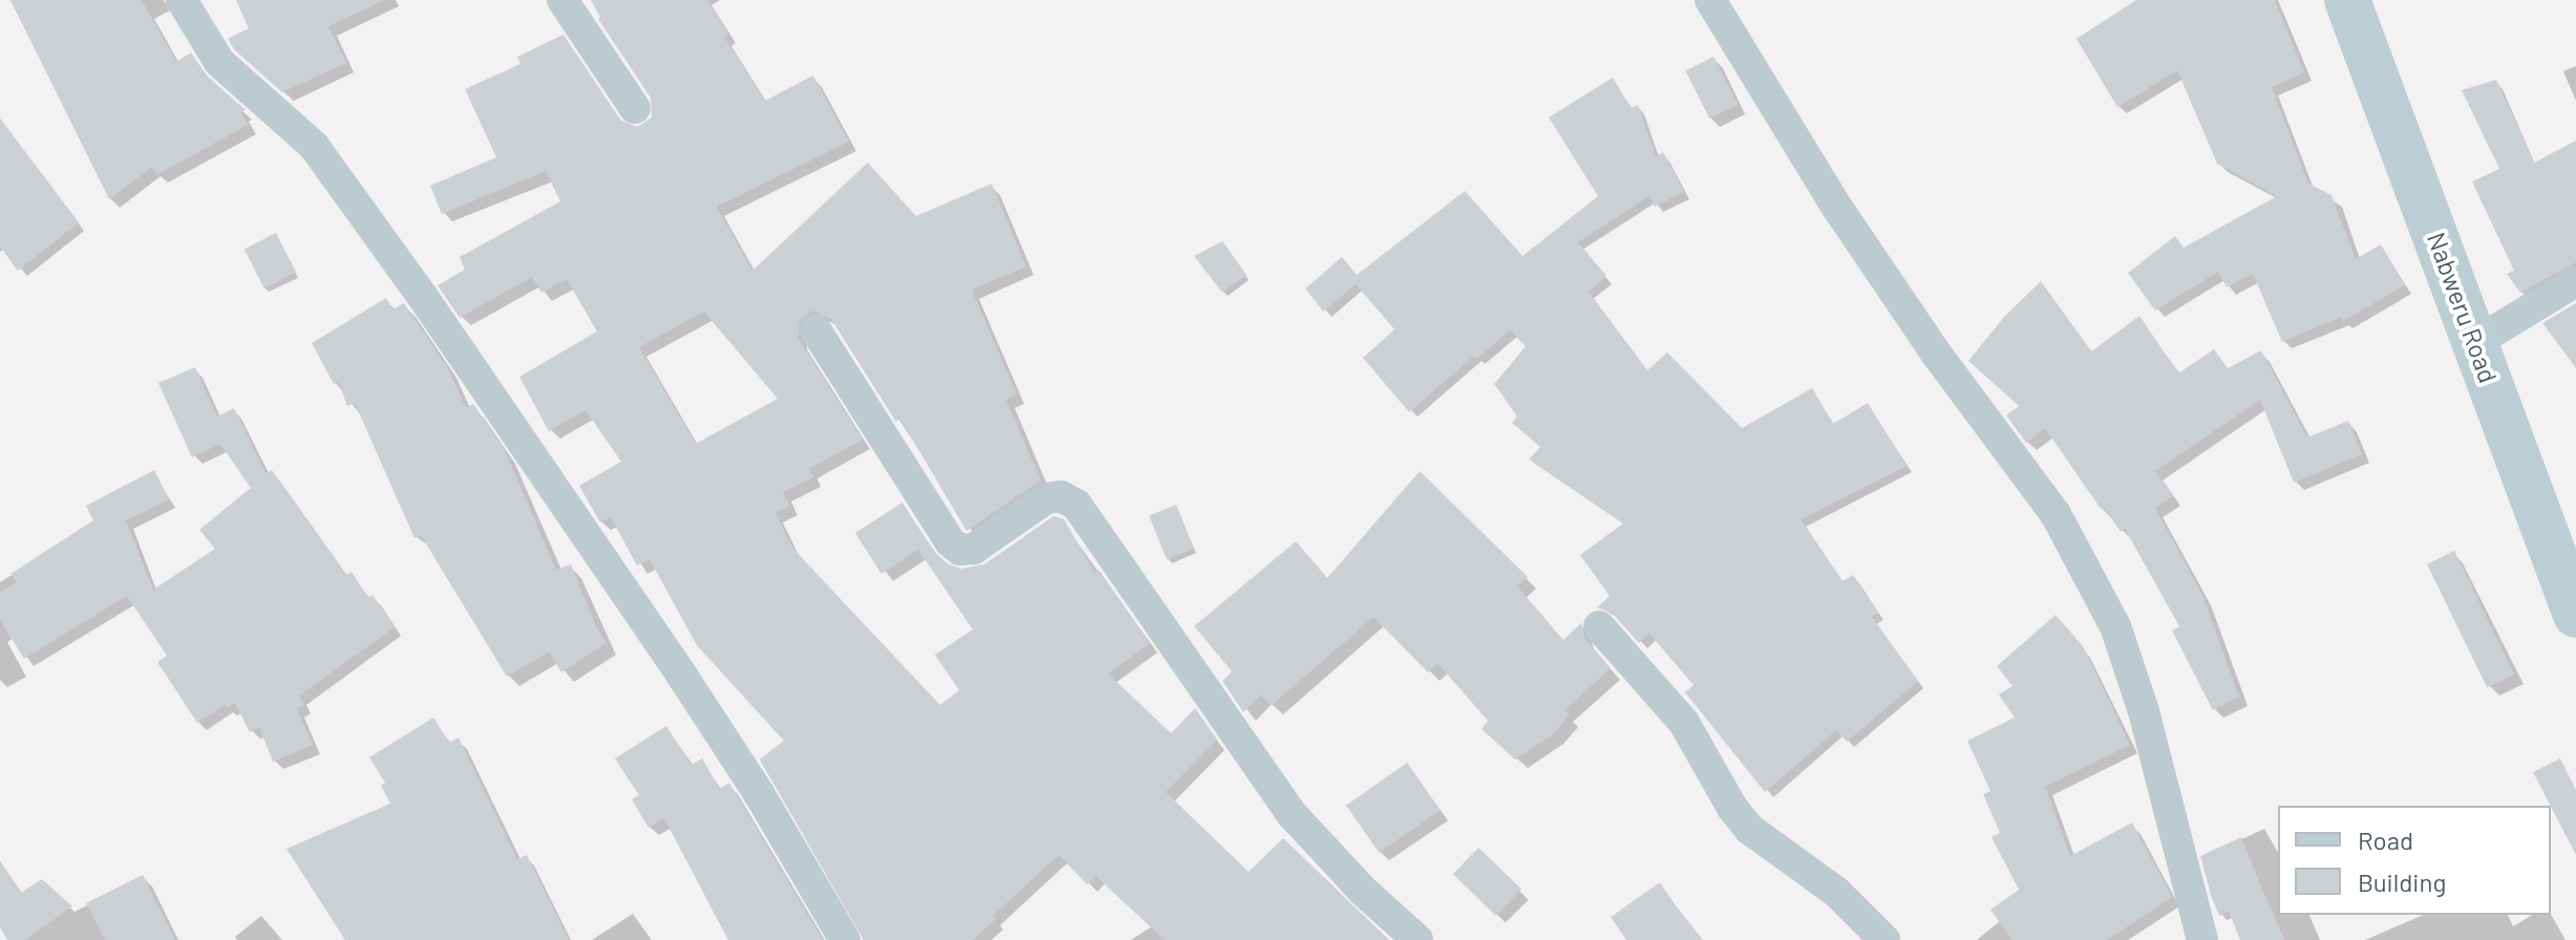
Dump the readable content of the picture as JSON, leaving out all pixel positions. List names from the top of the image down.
{
  "streets": {
    "main road": ["Nabweru Road"]
  },
  "legend": ["Road", "Building"]
}
